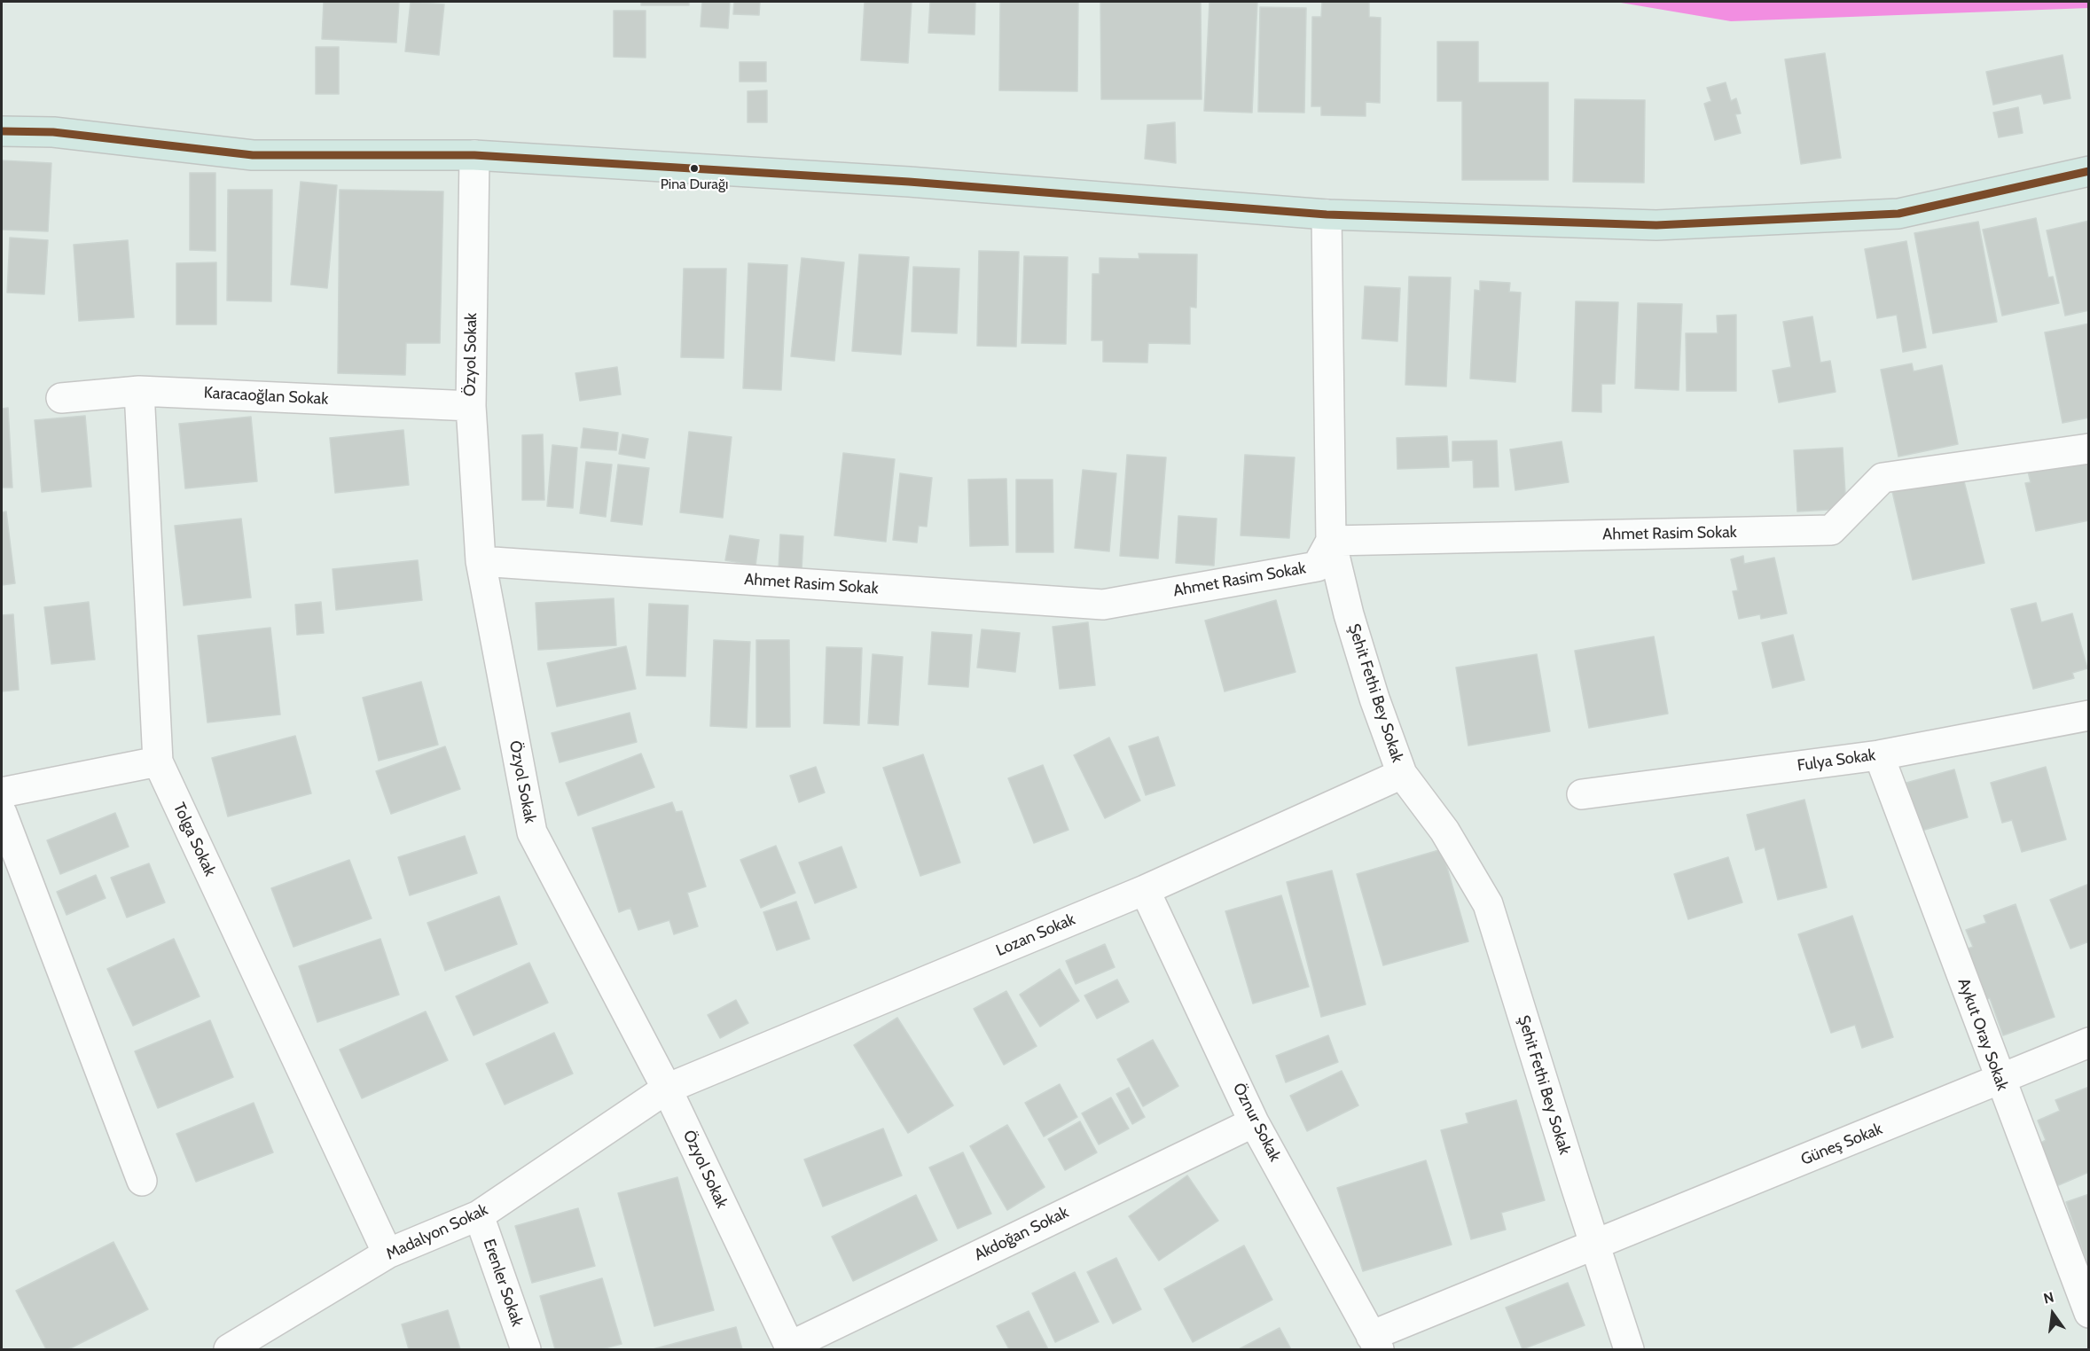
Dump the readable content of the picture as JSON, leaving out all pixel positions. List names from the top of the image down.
{
  "streets": {
    "street": [
      "Özyol Sokak",
      "Karacaoğlan Sokak",
      "Ahmet Rasim Sokak",
      "Şehit Fethi Bey Sokak",
      "Fulya Sokak",
      "Tolga Sokak",
      "Lozan Sokak",
      "Aykut Oray Sokak",
      "Öznur Sokak",
      "Güneş Sokak",
      "Madalyon Sokak",
      "Akdoğan Sokak",
      "Erenler Sokak"
    ]
  },
  "crossings": [
    ["Özyol Sokak", "Karacaoğlan Sokak"],
    ["Özyol Sokak", "Ahmet Rasim Sokak"],
    ["Özyol Sokak", "Lozan Sokak"],
    ["Özyol Sokak", "Madalyon Sokak"],
    ["Özyol Sokak", "Akdoğan Sokak"],
    ["Karacaoğlan Sokak", "Tolga Sokak"],
    ["Ahmet Rasim Sokak", "Şehit Fethi Bey Sokak"],
    ["Şehit Fethi Bey Sokak", "Lozan Sokak"],
    ["Şehit Fethi Bey Sokak", "Güneş Sokak"],
    ["Fulya Sokak", "Aykut Oray Sokak"],
    ["Tolga Sokak", "Madalyon Sokak"],
    ["Lozan Sokak", "Öznur Sokak"],
    ["Lozan Sokak", "Madalyon Sokak"],
    ["Aykut Oray Sokak", "Güneş Sokak"],
    ["Öznur Sokak", "Güneş Sokak"],
    ["Öznur Sokak", "Akdoğan Sokak"],
    ["Madalyon Sokak", "Erenler Sokak"]
  ],
  "places": ["Pina Durağı"],
  "north": "top"
}
